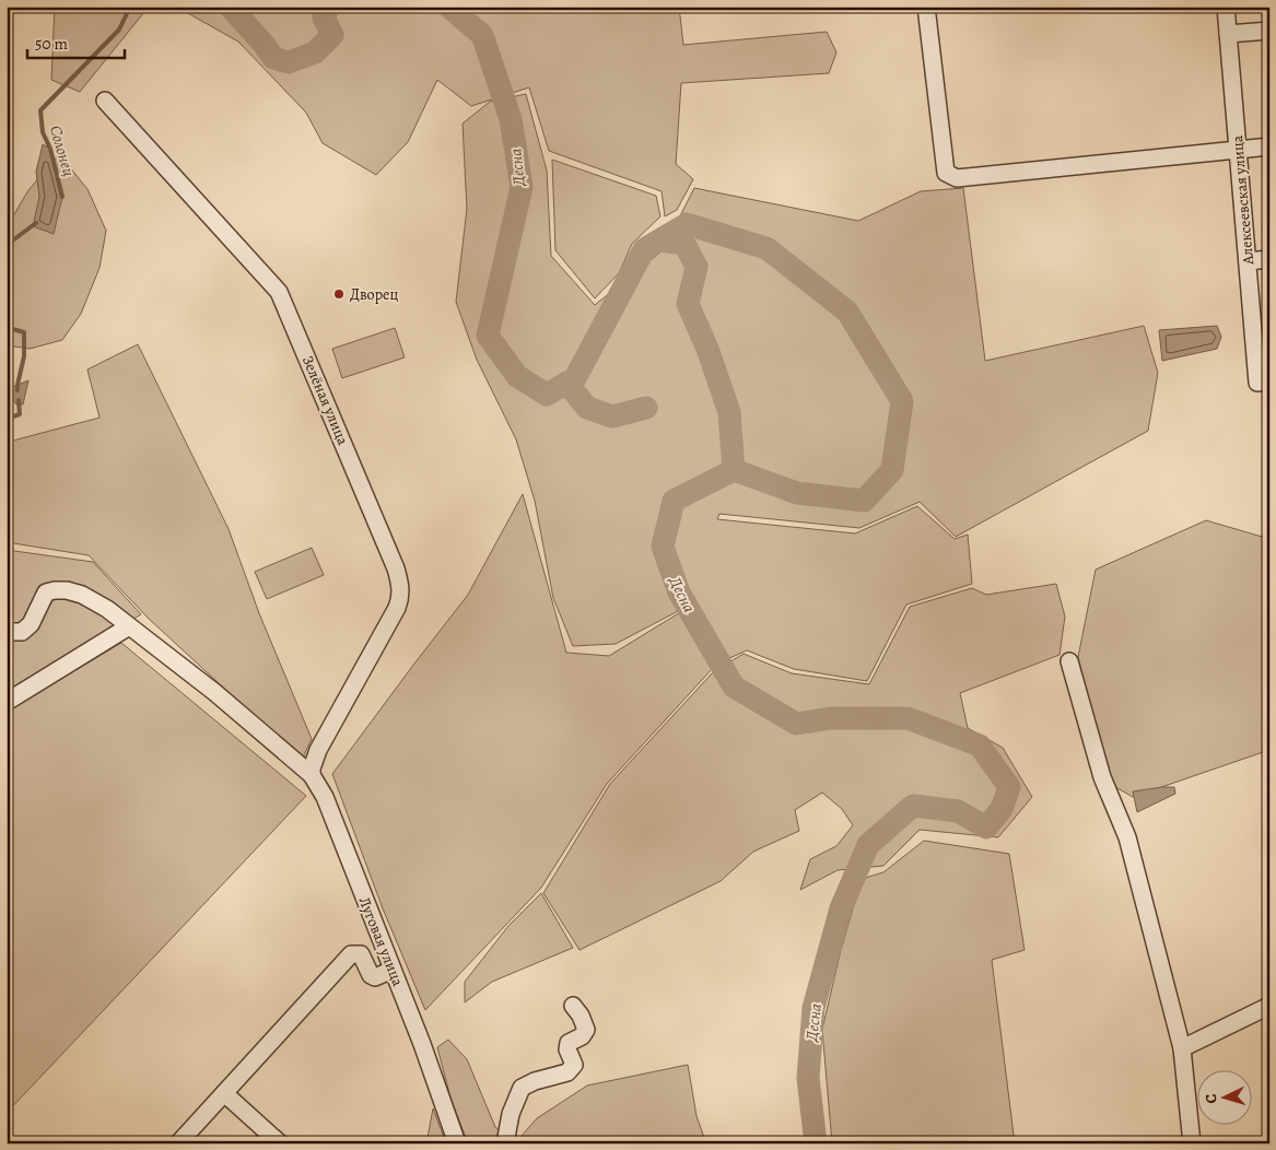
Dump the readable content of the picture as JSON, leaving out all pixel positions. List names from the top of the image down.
{
  "streets": {
    "street": ["Алексеевская улица", "Зелёная улица", "Луговая улица"]
  },
  "crossings": [
    ["Зелёная улица", "Луговая улица"]
  ],
  "water": ["Солонец", "Десна"],
  "places": ["Дворец"],
  "scale_bar": "50 m",
  "north": "left"
}
